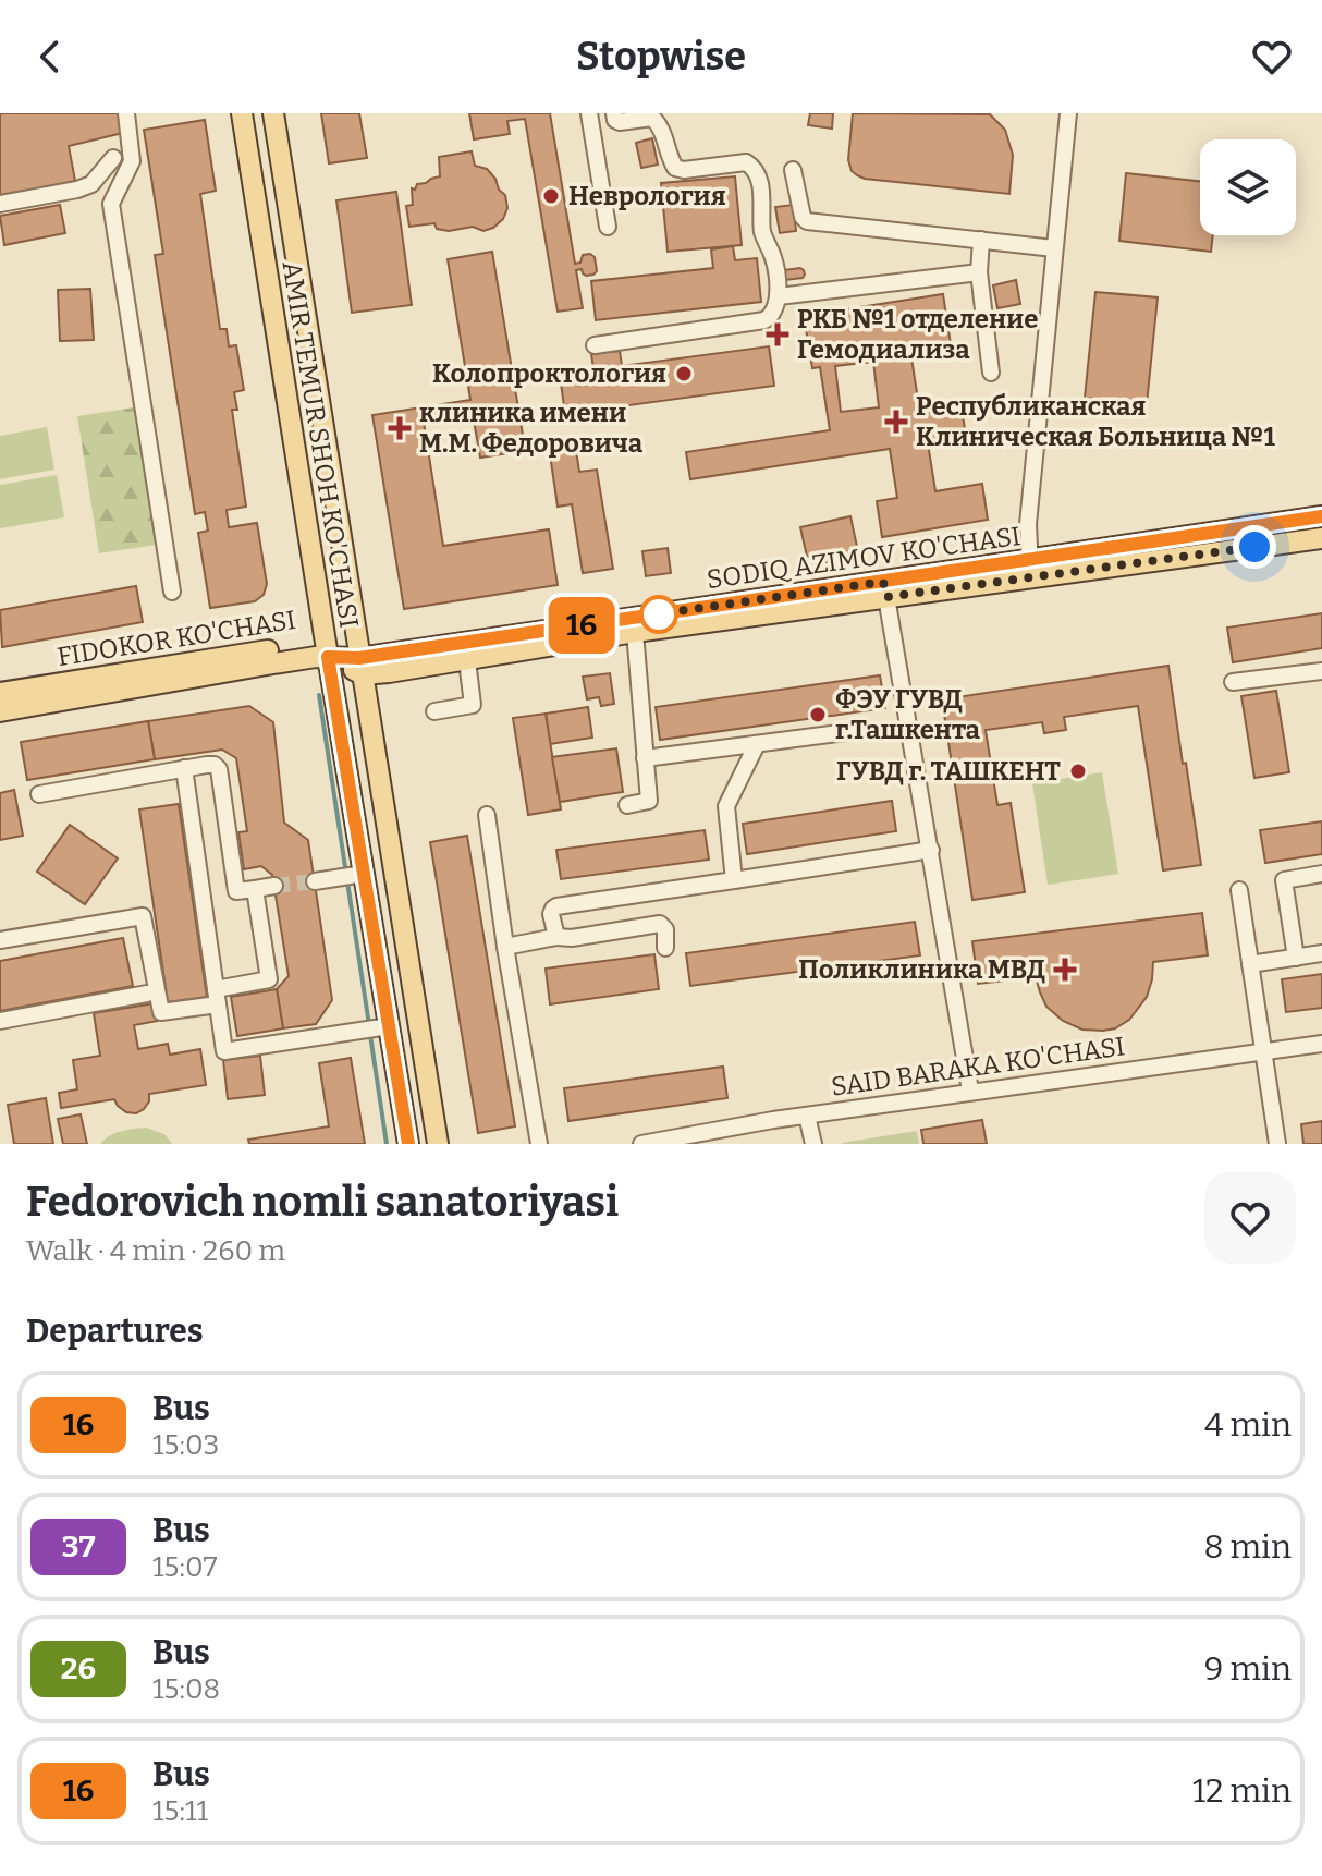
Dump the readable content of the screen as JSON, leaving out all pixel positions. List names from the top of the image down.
{
  "streets": {
    "main road": ["AMIR TEMUR SHOH KO'CHASI", "SODIQ AZIMOV KO'CHASI", "FIDOKOR KO'CHASI"],
    "street": ["SAID BARAKA KO'CHASI"]
  },
  "crossings": [
    ["AMIR TEMUR SHOH KO'CHASI", "SODIQ AZIMOV KO'CHASI"],
    ["AMIR TEMUR SHOH KO'CHASI", "FIDOKOR KO'CHASI"],
    ["SODIQ AZIMOV KO'CHASI", "FIDOKOR KO'CHASI"]
  ],
  "places": {
    "other": [
      "Неврология",
      "Колопроктология",
      "ФЭУ ГУВД г.Ташкента",
      "ГУВД г. ТАШКЕНТ"
    ],
    "health": [
      "РКБ №1 отделение Гемодиализа",
      "Республиканская Клиническая Больница №1",
      "клиника имени М.М. Федоровича",
      "Поликлиника МВД"
    ]
  },
  "lines": ["bus line 16"],
  "page": {
    "header": "Stopwise",
    "on_map": "16",
    "heading": [
      ["Fedorovich nomli sanatoriyasi", "Walk · 4 min · 260 m"],
      "Departures"
    ],
    "list": [
      {
        "mark": "16",
        "name": "Bus",
        "note": "15:03",
        "value": "4 min"
      },
      {
        "mark": "37",
        "name": "Bus",
        "note": "15:07",
        "value": "8 min"
      },
      {
        "mark": "26",
        "name": "Bus",
        "note": "15:08",
        "value": "9 min"
      },
      {
        "mark": "16",
        "name": "Bus",
        "note": "15:11",
        "value": "12 min"
      }
    ]
  }
}
